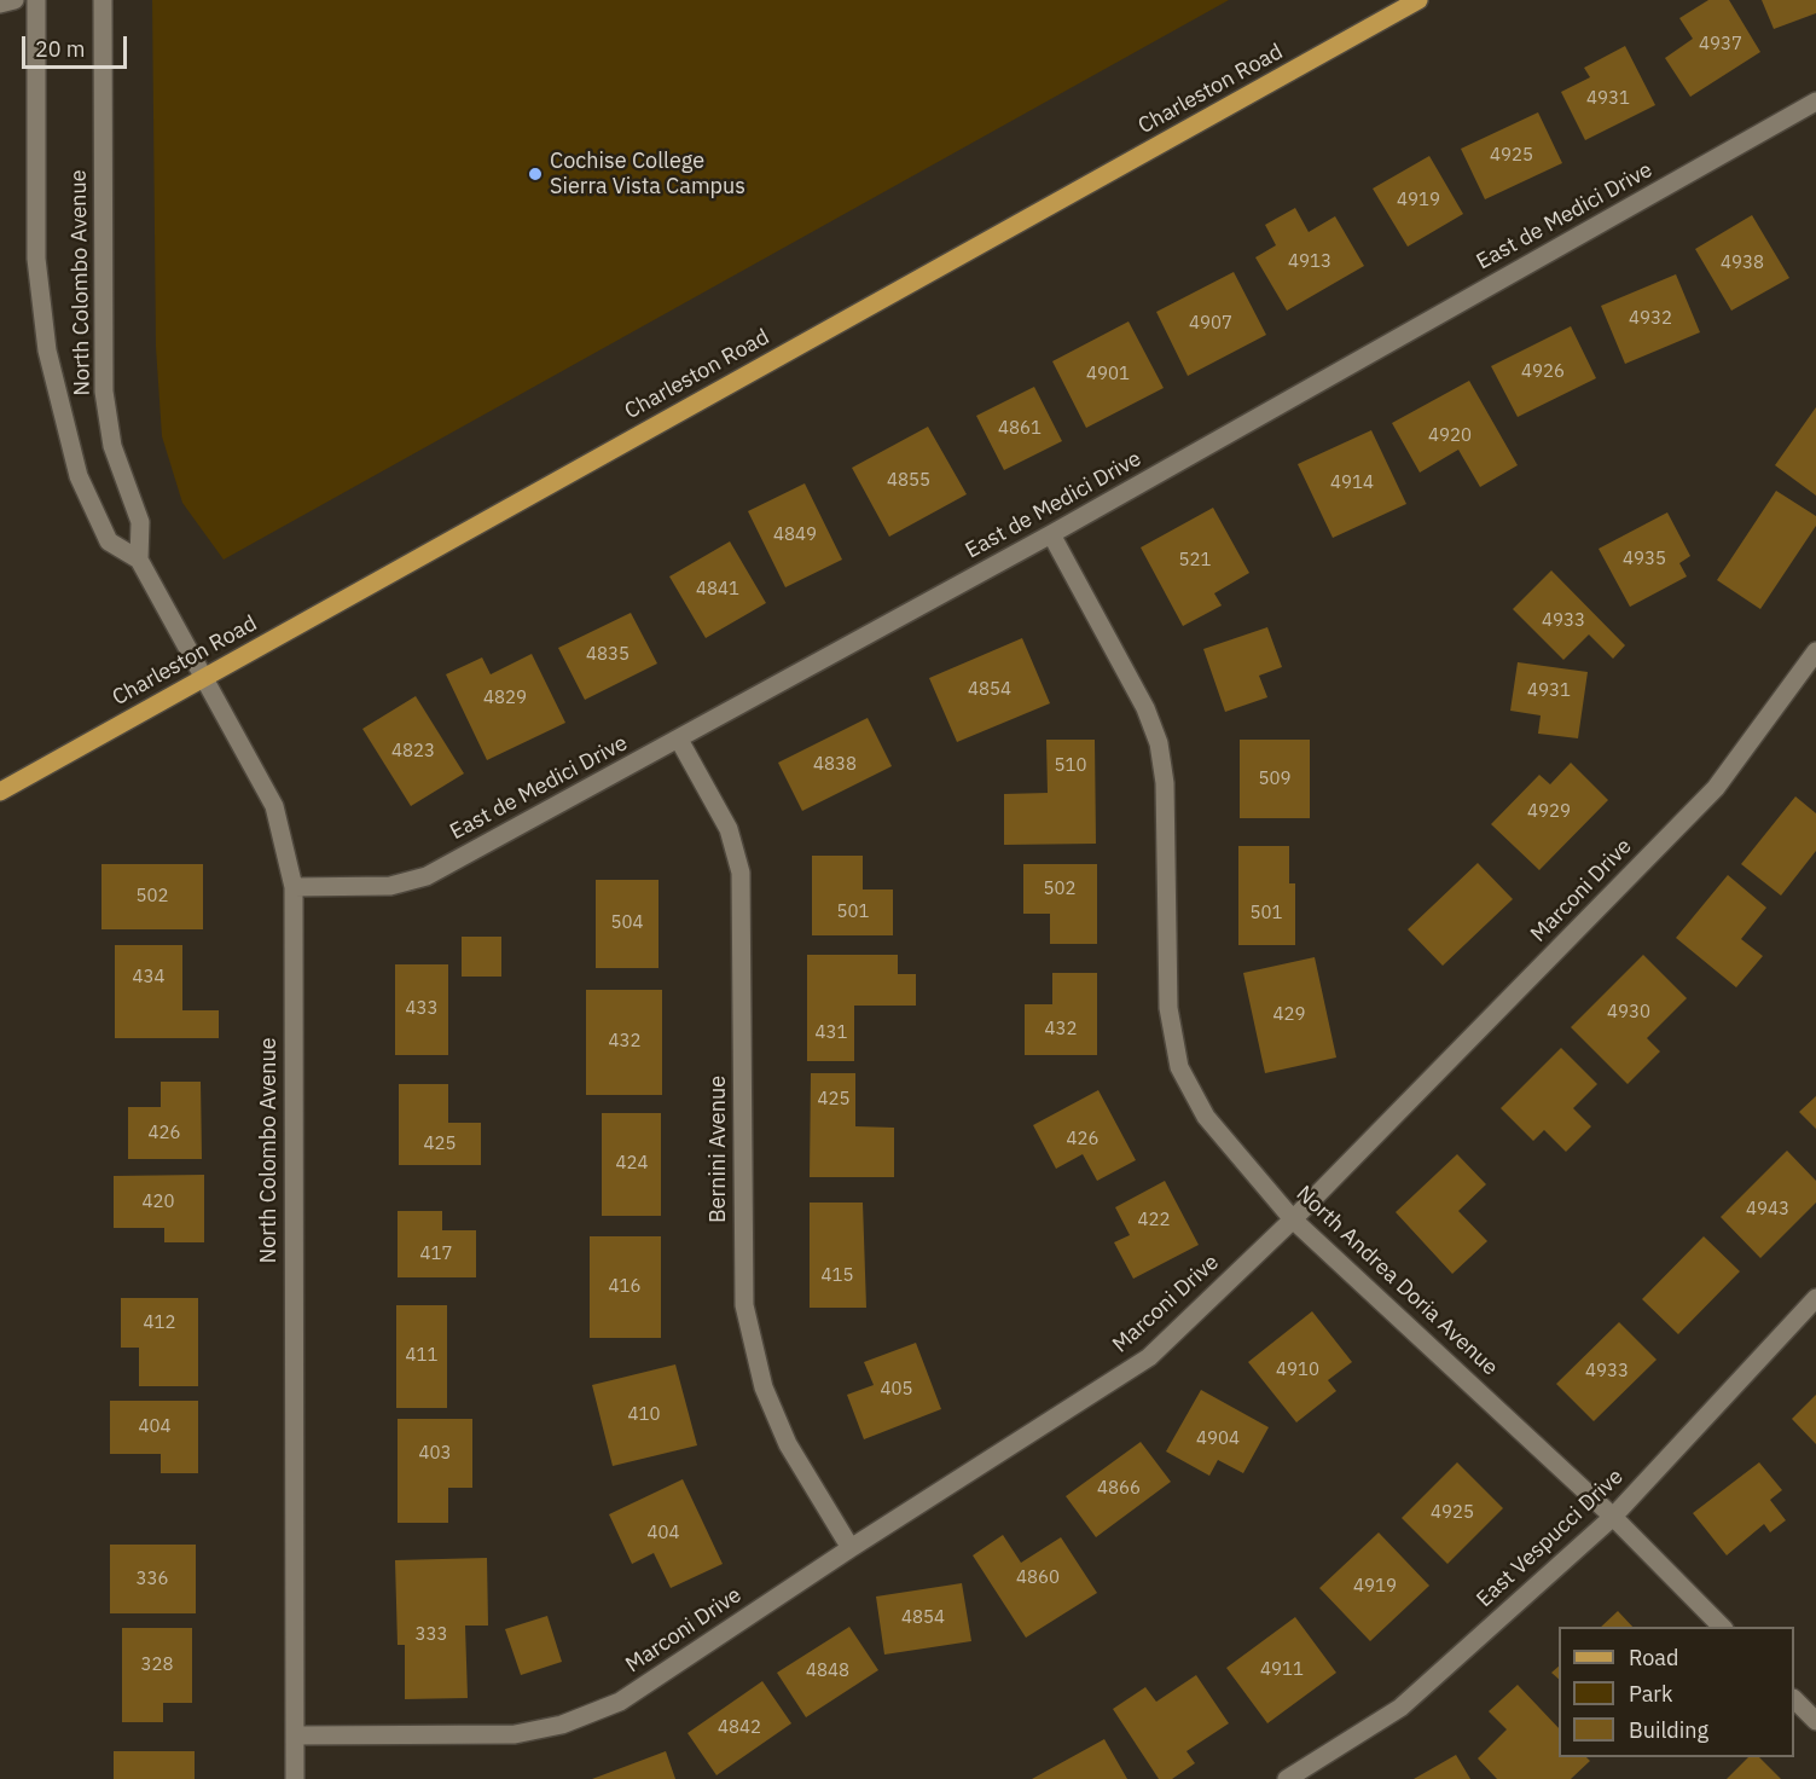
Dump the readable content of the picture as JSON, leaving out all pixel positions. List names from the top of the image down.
{
  "streets": {
    "main road": ["Charleston Road"],
    "street": [
      "East de Medici Drive",
      "North Colombo Avenue",
      "Marconi Drive",
      "Bernini Avenue",
      "North Andrea Doria Avenue",
      "East Vespucci Drive"
    ]
  },
  "crossings": [
    ["Charleston Road", "North Colombo Avenue"],
    ["East de Medici Drive", "North Colombo Avenue"],
    ["East de Medici Drive", "Bernini Avenue"],
    ["East de Medici Drive", "North Andrea Doria Avenue"],
    ["North Colombo Avenue", "Marconi Drive"],
    ["Marconi Drive", "Bernini Avenue"],
    ["Marconi Drive", "North Andrea Doria Avenue"],
    ["North Andrea Doria Avenue", "East Vespucci Drive"]
  ],
  "places": ["Cochise College Sierra Vista Campus"],
  "house_numbers": [
    "4937",
    "4931",
    "4925",
    "4919",
    "4913",
    "4938",
    "4932",
    "4907",
    "4926",
    "4901",
    "4861",
    "4920",
    "4855",
    "4914",
    "4849",
    "4935",
    "521",
    "4841",
    "4933",
    "4835",
    "4854",
    "4931",
    "4829",
    "4823",
    "4838",
    "510",
    "509",
    "4929",
    "502",
    "502",
    "501",
    "501",
    "504",
    "434",
    "433",
    "4930",
    "429",
    "432",
    "431",
    "432",
    "425",
    "426",
    "426",
    "425",
    "424",
    "420",
    "4943",
    "422",
    "417",
    "415",
    "416",
    "412",
    "411",
    "4910",
    "4933",
    "405",
    "410",
    "404",
    "4904",
    "403",
    "4866",
    "4925",
    "404",
    "4860",
    "336",
    "4919",
    "4854",
    "333",
    "328",
    "4911",
    "4848",
    "4842"
  ],
  "legend": ["Road", "Park", "Building"],
  "scale_bar": "20 m"
}
